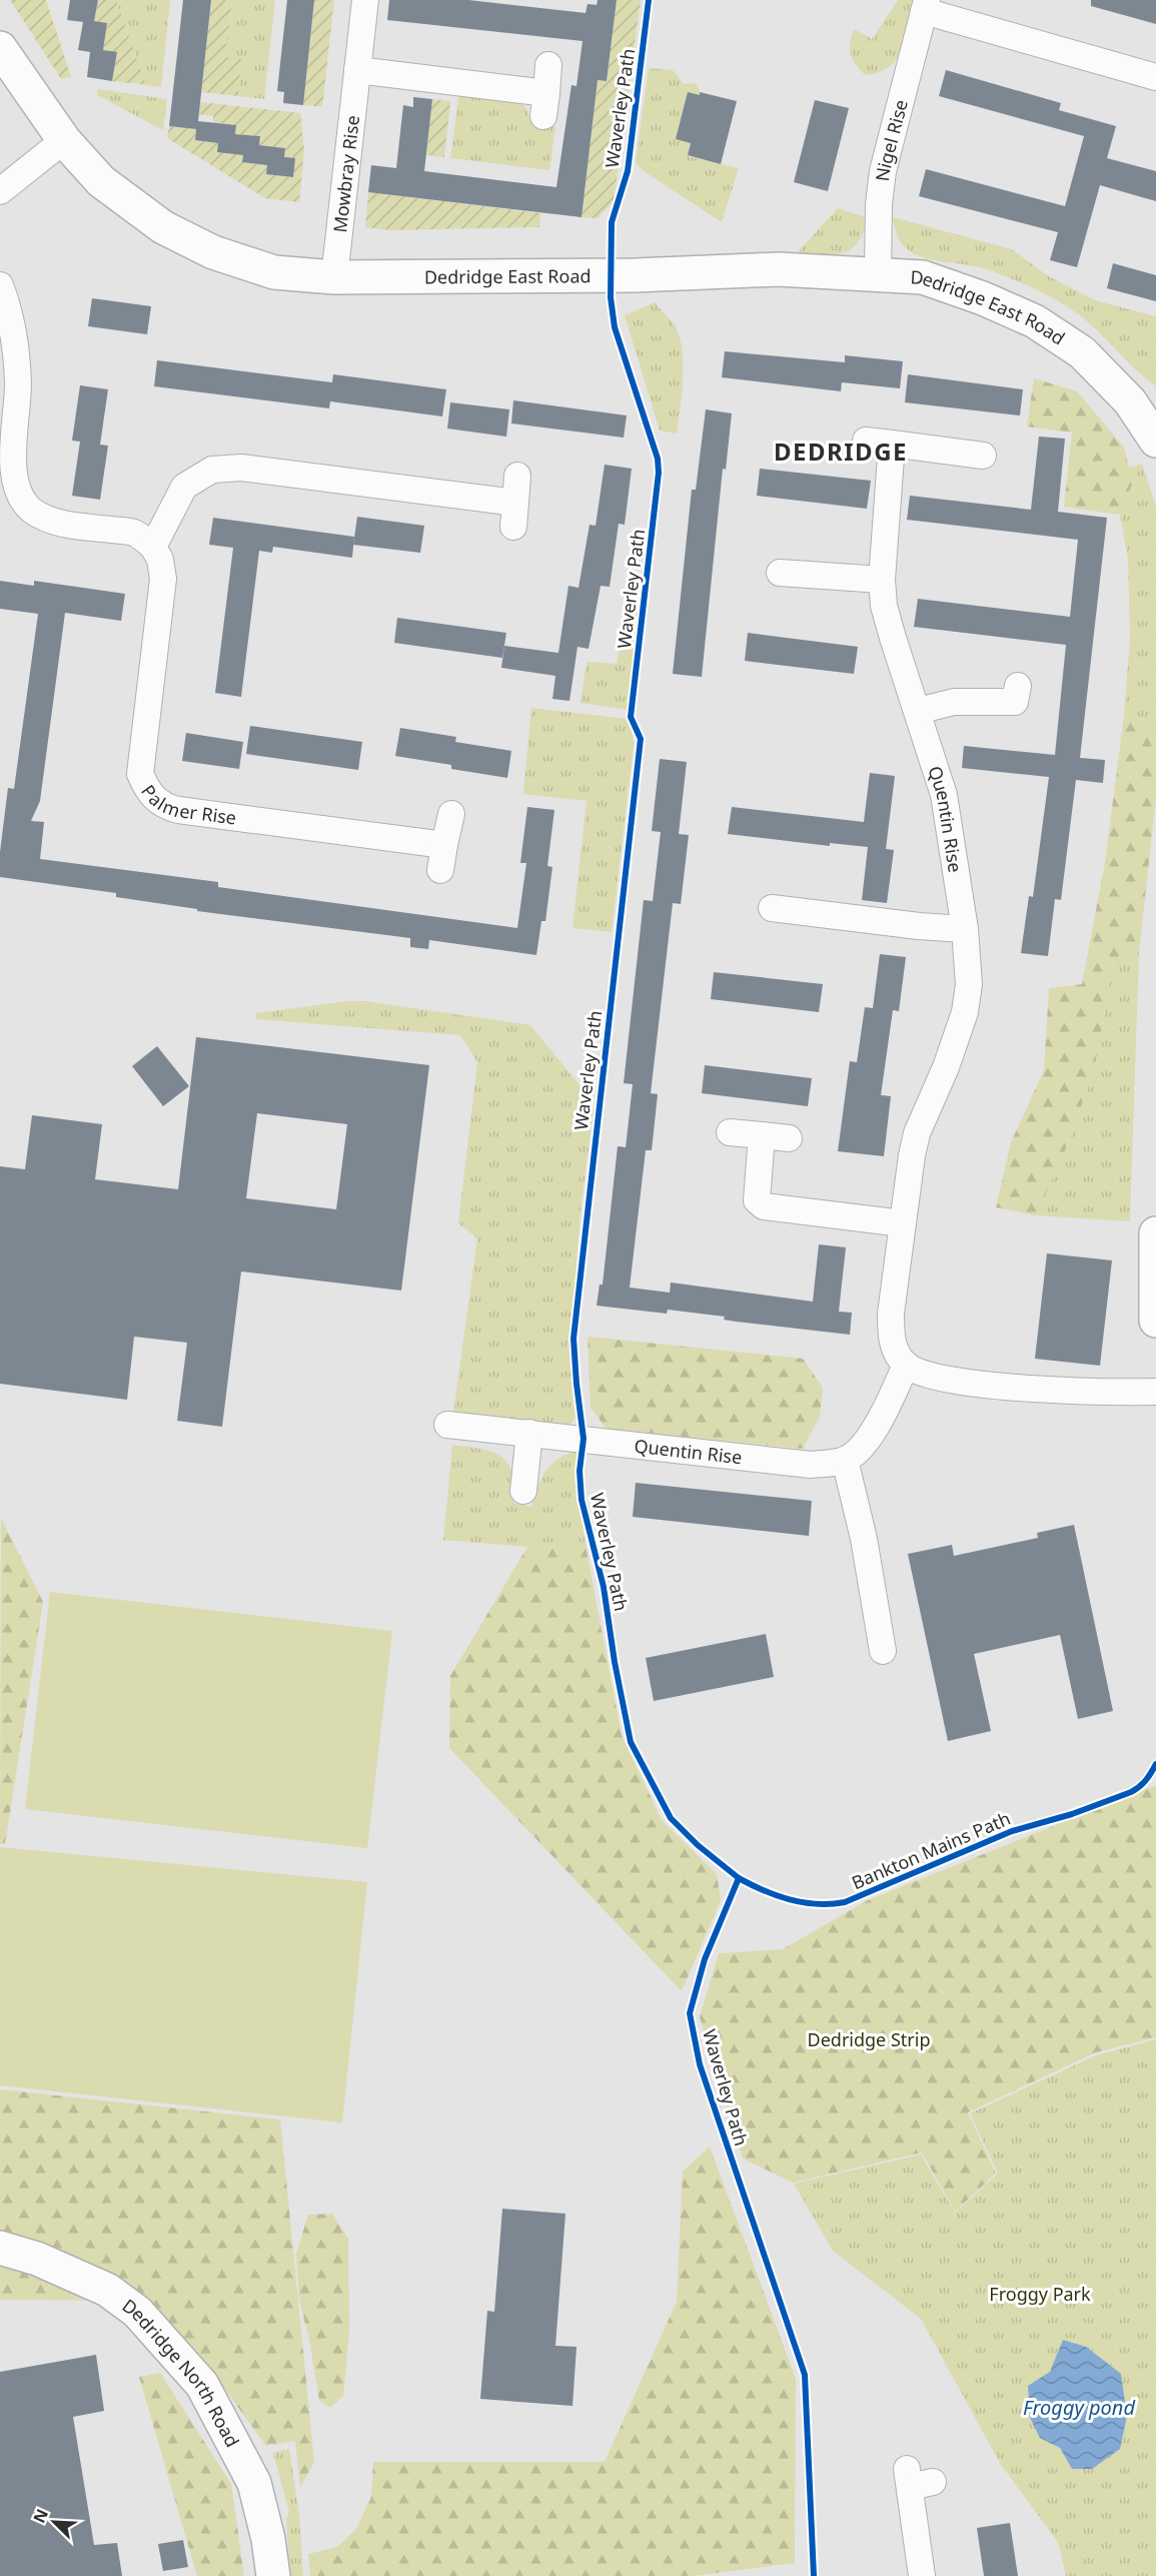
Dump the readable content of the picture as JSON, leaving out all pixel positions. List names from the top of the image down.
{
  "streets": {
    "street": [
      "Nigel Rise",
      "Mowbray Rise",
      "Dedridge East Road",
      "Palmer Rise",
      "Quentin Rise",
      "Dedridge North Road"
    ],
    "cycle path": ["Waverley Path", "Bankton Mains Path"]
  },
  "crossings": [
    ["Nigel Rise", "Dedridge East Road"],
    ["Mowbray Rise", "Dedridge East Road"]
  ],
  "districts": ["DEDRIDGE"],
  "water": ["Froggy pond"],
  "parks": ["Dedridge Strip", "Froggy Park"],
  "north": "top left"
}
